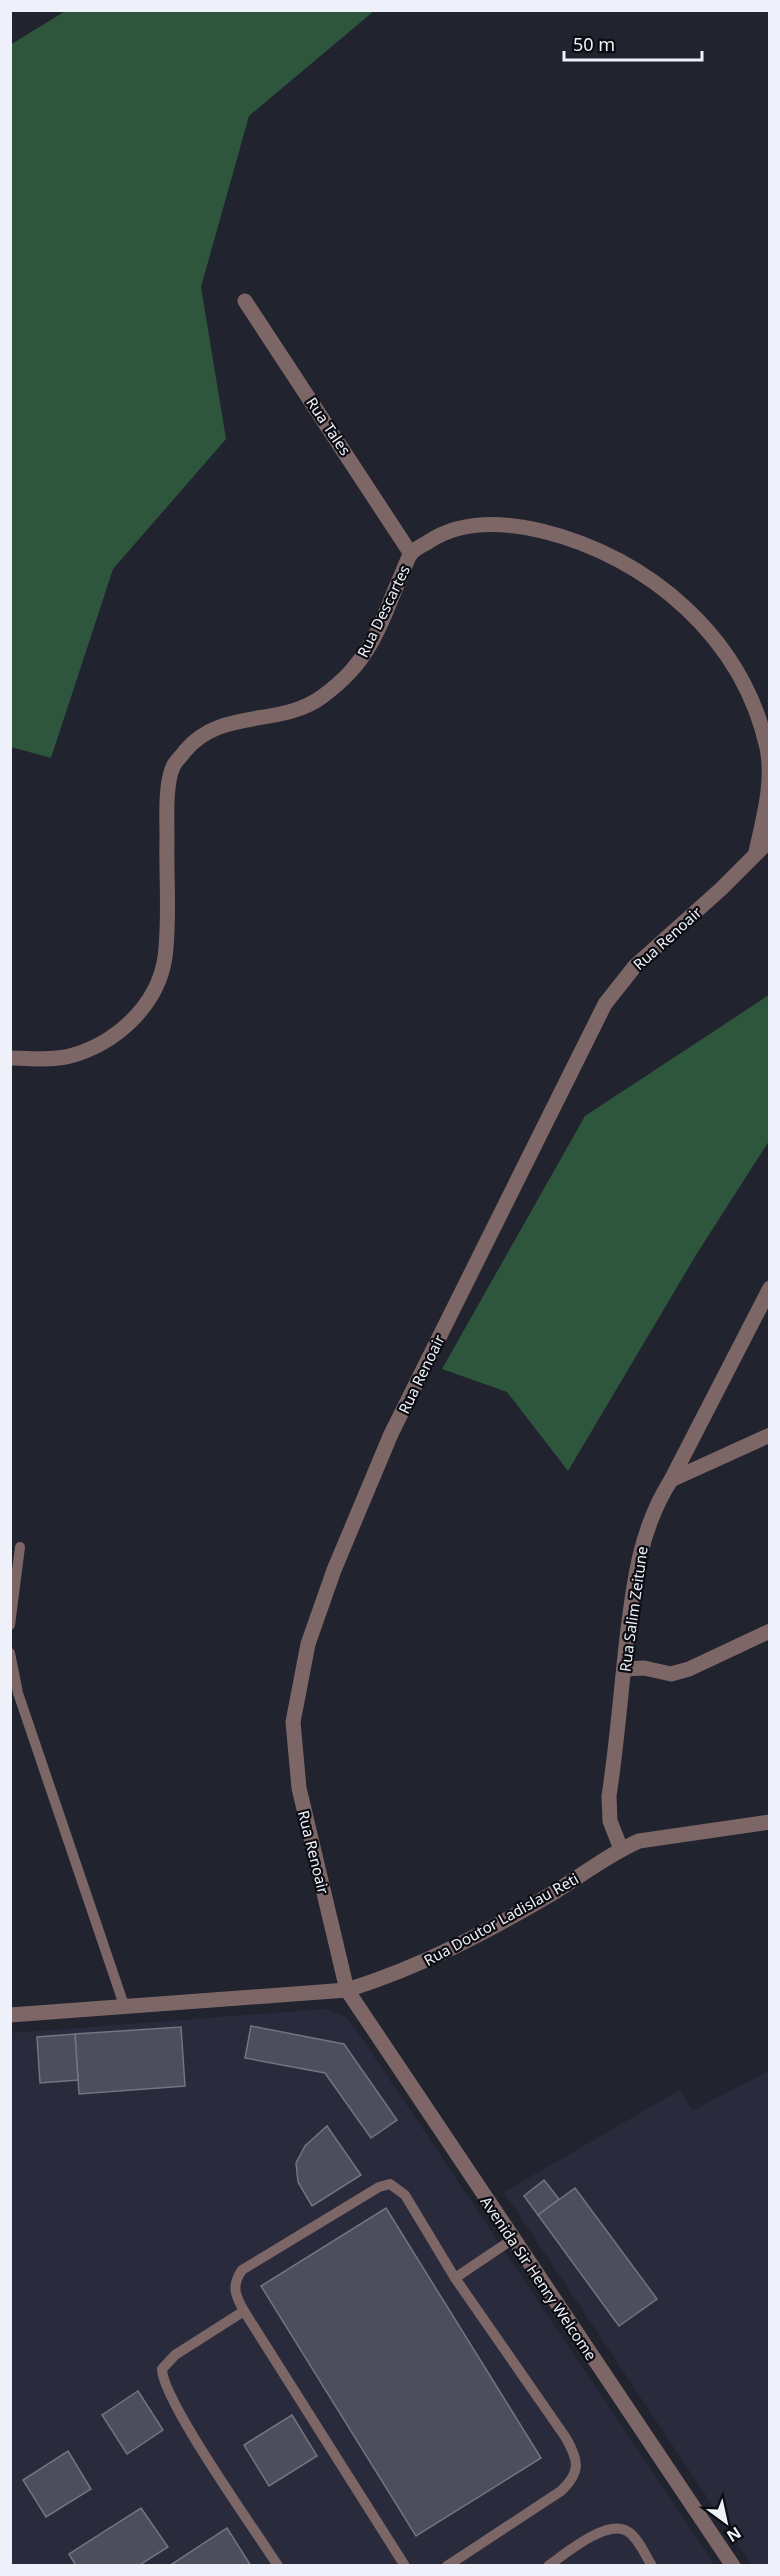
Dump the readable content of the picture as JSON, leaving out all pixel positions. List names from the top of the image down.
{
  "streets": {
    "street": [
      "Rua Tales",
      "Rua Descartes",
      "Rua Renoair",
      "Rua Salim Zeitune",
      "Rua Doutor Ladislau Reti",
      "Avenida Sir Henry Welcome"
    ]
  },
  "crossings": [
    ["Rua Tales", "Rua Descartes"],
    ["Rua Descartes", "Rua Renoair"],
    ["Rua Renoair", "Rua Doutor Ladislau Reti"],
    ["Rua Renoair", "Avenida Sir Henry Welcome"],
    ["Rua Salim Zeitune", "Rua Doutor Ladislau Reti"],
    ["Rua Doutor Ladislau Reti", "Avenida Sir Henry Welcome"]
  ],
  "scale_bar": "50 m",
  "north": "bottom right"
}
